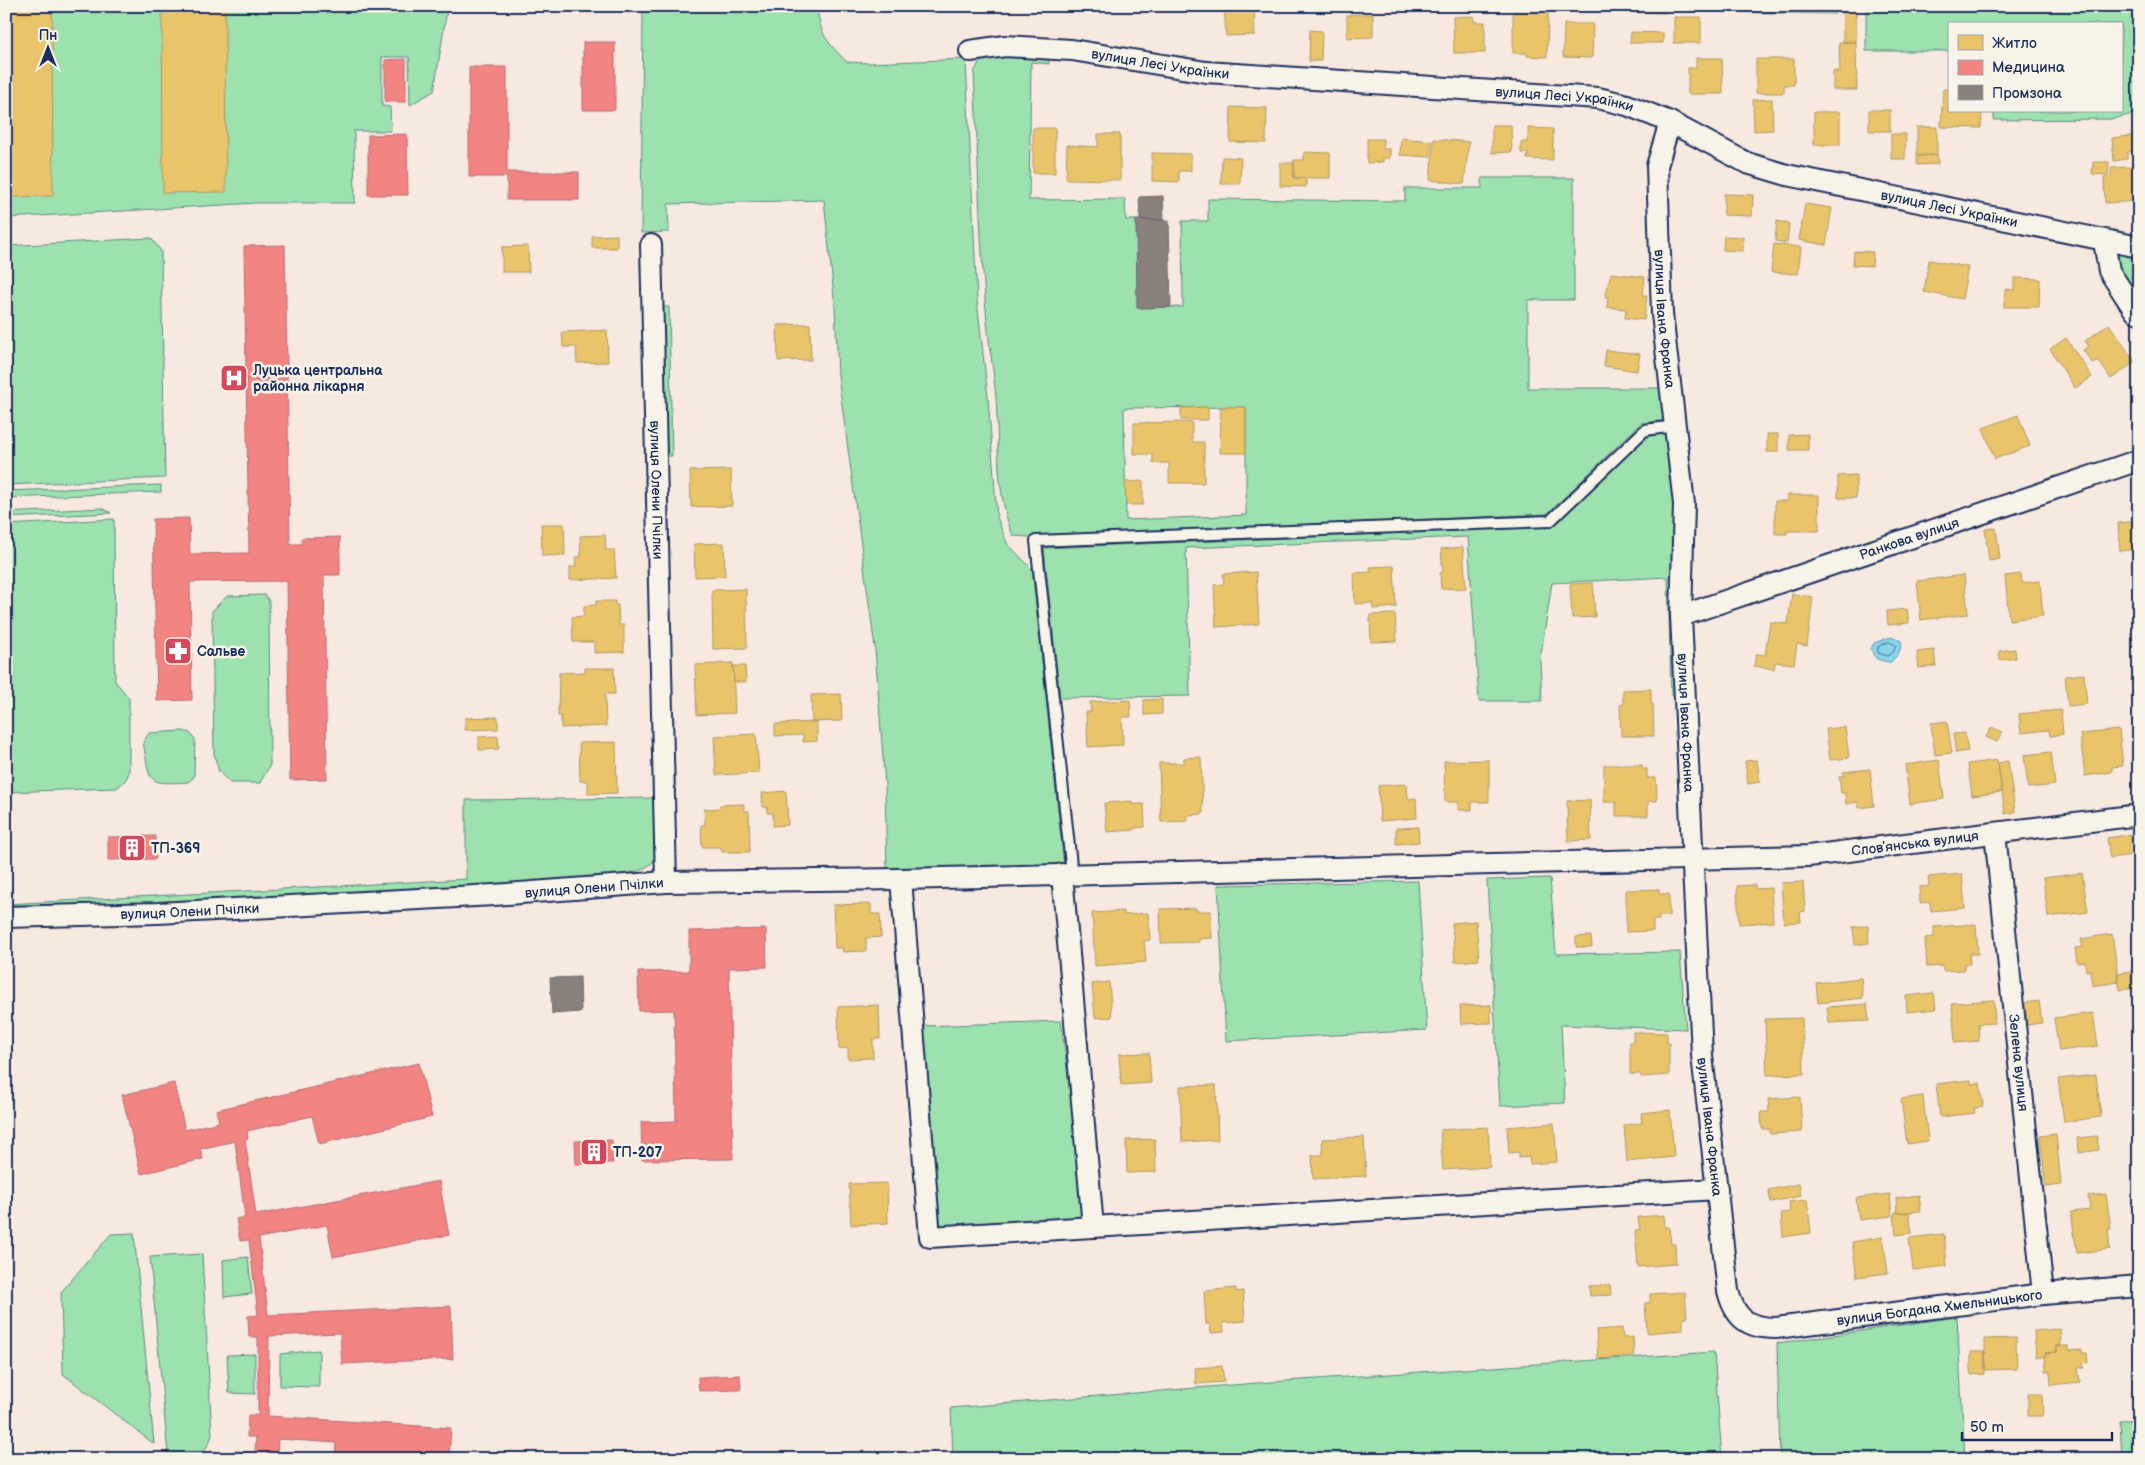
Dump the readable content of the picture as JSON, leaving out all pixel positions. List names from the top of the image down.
{
  "streets": {
    "street": [
      "вулиця Лесі Українки",
      "вулиця Івана Франка",
      "вулиця Олени Пчілки",
      "Ранкова вулиця",
      "Словʼянська вулиця",
      "Зелена вулиця",
      "вулиця Богдана Хмельницького"
    ]
  },
  "crossings": [
    ["вулиця Лесі Українки", "вулиця Івана Франка"],
    ["вулиця Івана Франка", "Ранкова вулиця"],
    ["вулиця Івана Франка", "Словʼянська вулиця"],
    ["вулиця Івана Франка", "вулиця Богдана Хмельницького"],
    ["вулиця Олени Пчілки", "Словʼянська вулиця"],
    ["Словʼянська вулиця", "Зелена вулиця"],
    ["Зелена вулиця", "вулиця Богдана Хмельницького"]
  ],
  "places": {
    "hospital": ["Луцька центральна районна лікарня"],
    "pharmacy": ["Сальве"],
    "building": ["ТП-369", "ТП-207"]
  },
  "legend": ["Житло", "Медицина", "Промзона"],
  "scale_bar": "50 m",
  "north": "top"
}
